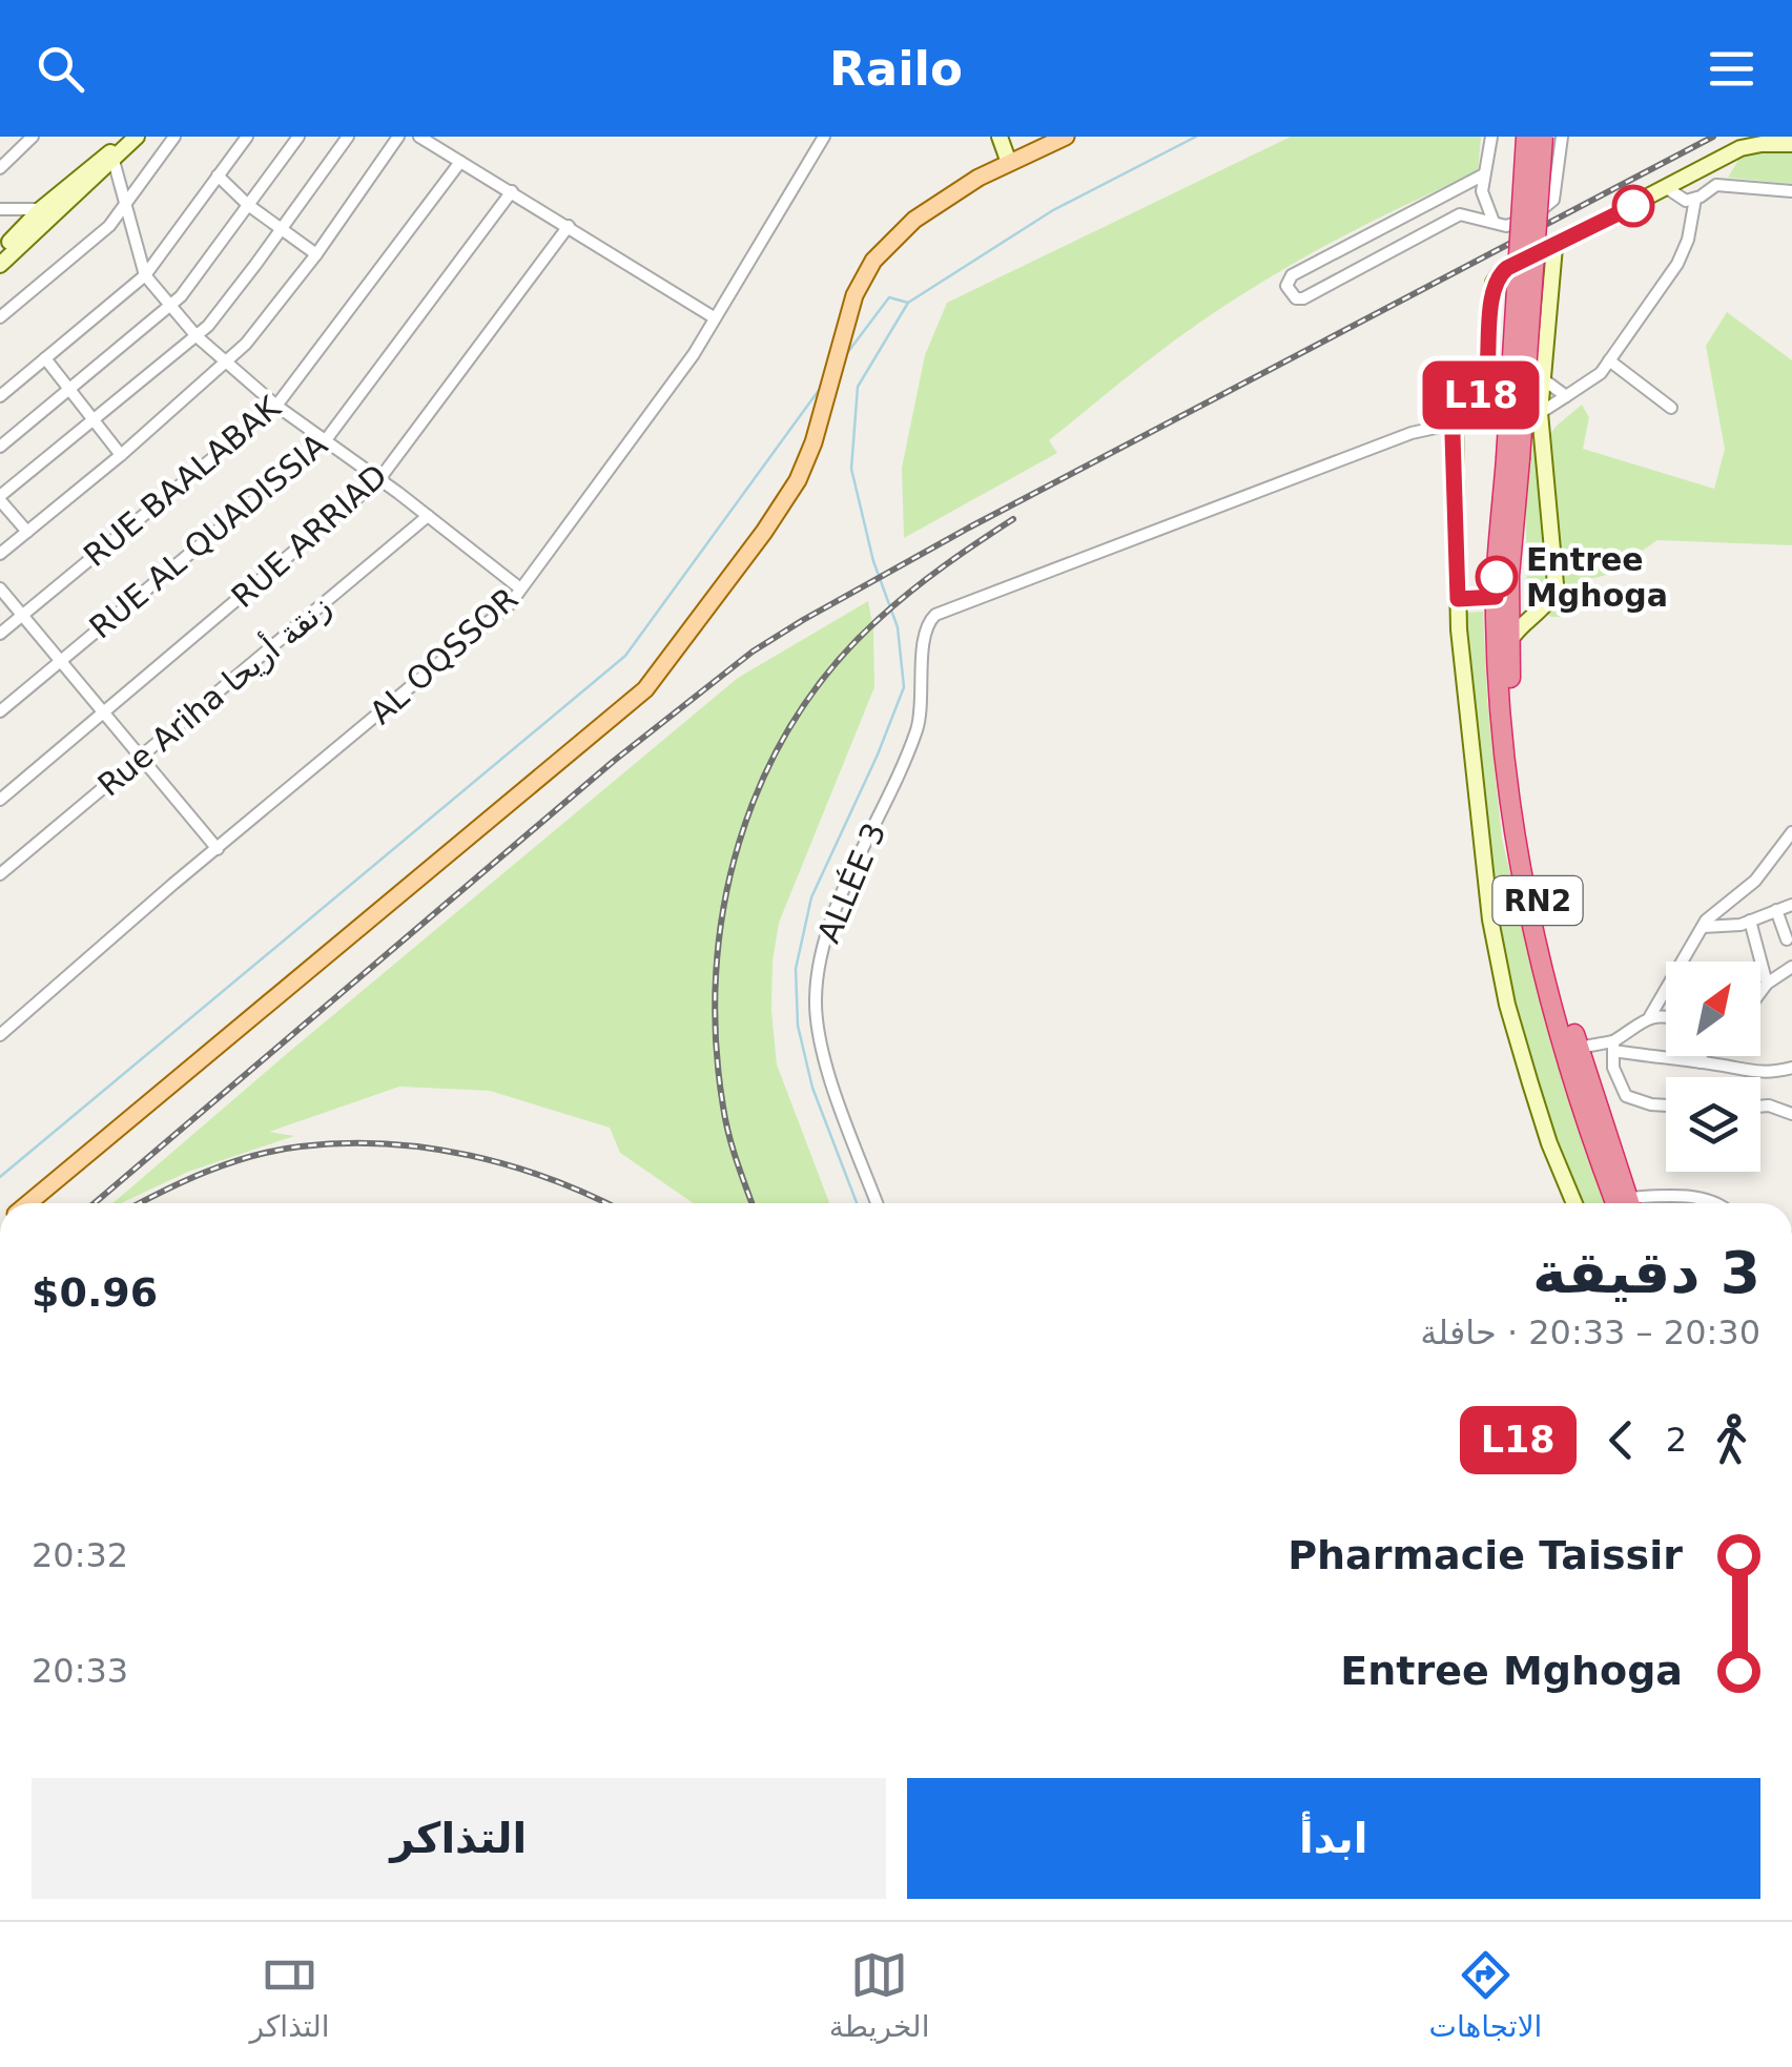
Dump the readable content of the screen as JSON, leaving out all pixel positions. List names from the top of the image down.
{
  "streets": {
    "highway": ["RN2"],
    "street": [
      "RUE BAALABAK",
      "RUE AL QUADISSIA",
      "RUE ARRIAD",
      "AL OQSSOR",
      "Rue Ariha زنقة أريحا",
      "ALLÉE 3"
    ]
  },
  "places": ["Entree Mghoga"],
  "lines": ["bus line L18"],
  "north": "top right",
  "page": {
    "header": "Railo",
    "on_map": "L18",
    "heading": ["3 دقيقة", "20:30 – 20:33 · حافلة", "$0.96"],
    "legs": ["2", "L18"],
    "list": [
      {
        "name": "Pharmacie Taissir",
        "value": "20:32"
      },
      {
        "name": "Entree Mghoga",
        "value": "20:33"
      }
    ],
    "buttons": ["ابدأ", "التذاكر"],
    "tabs": ["الاتجاهات", "الخريطة", "التذاكر"]
  }
}
